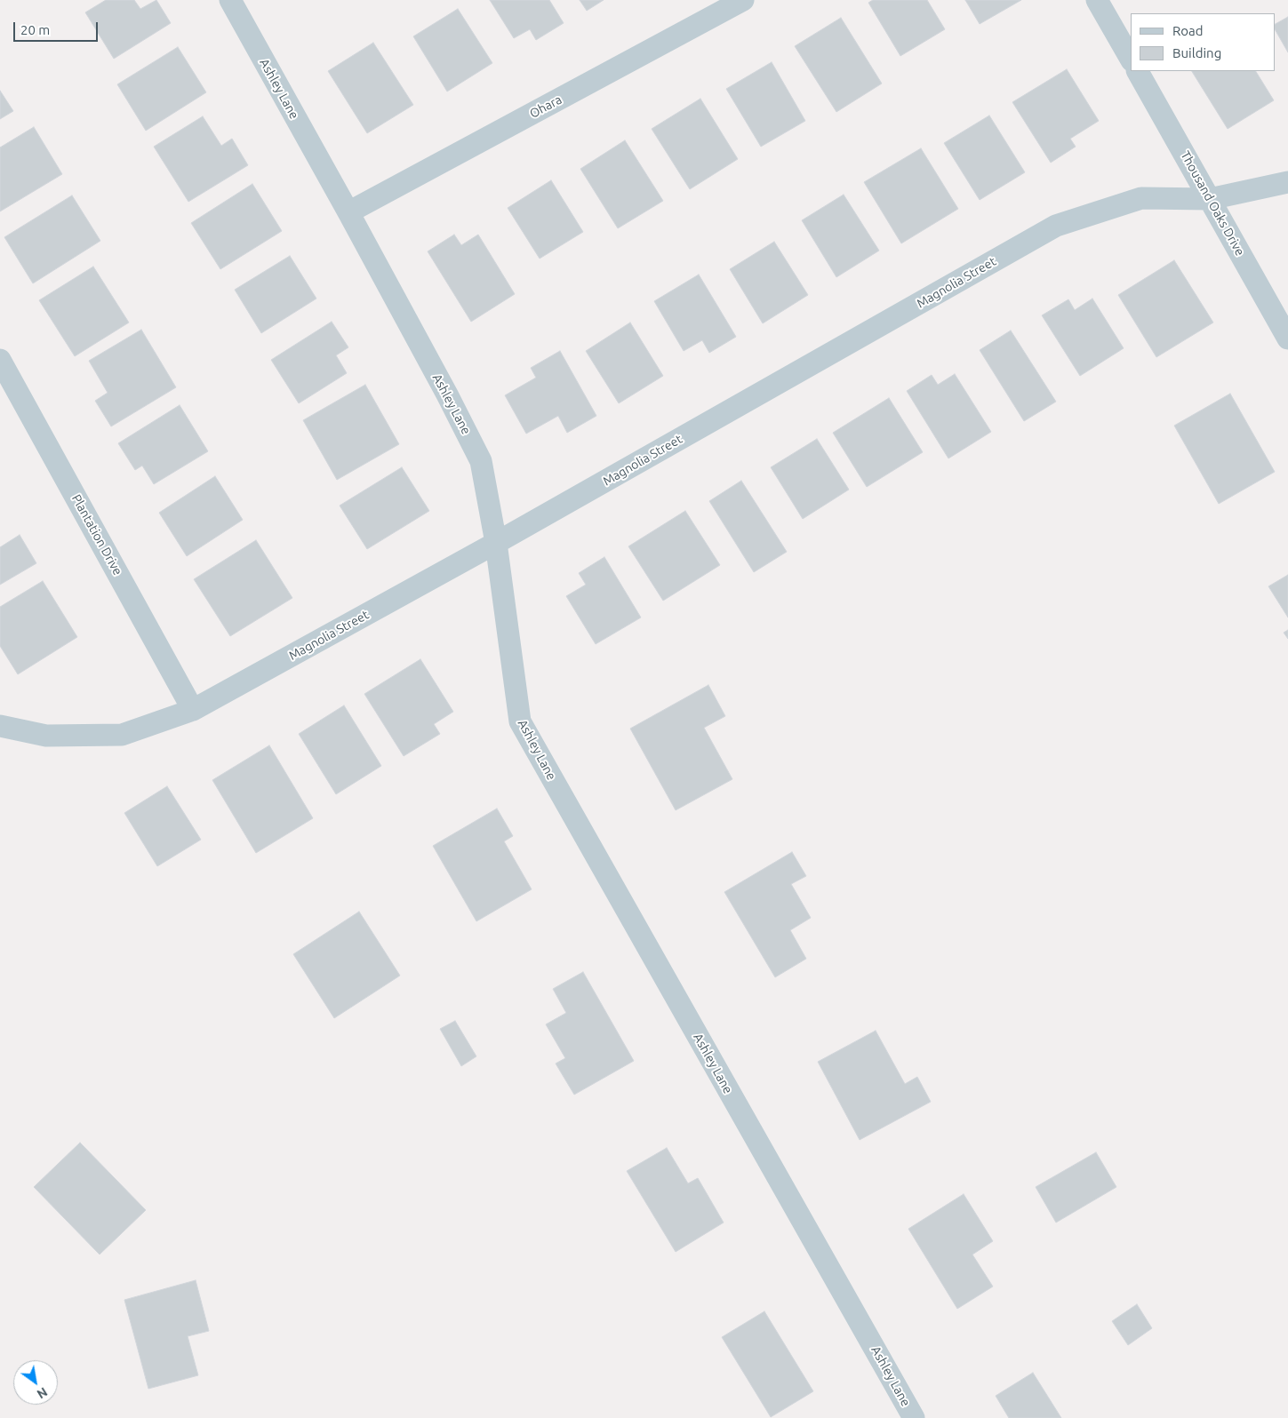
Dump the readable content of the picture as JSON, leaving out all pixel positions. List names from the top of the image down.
{
  "streets": {
    "street": [
      "Ashley Lane",
      "Ohara",
      "Thousand Oaks Drive",
      "Magnolia Street",
      "Plantation Drive"
    ]
  },
  "crossings": [
    ["Ashley Lane", "Ohara"],
    ["Ashley Lane", "Magnolia Street"],
    ["Thousand Oaks Drive", "Magnolia Street"],
    ["Magnolia Street", "Plantation Drive"]
  ],
  "legend": ["Road", "Building"],
  "scale_bar": "20 m",
  "north": "bottom right"
}
